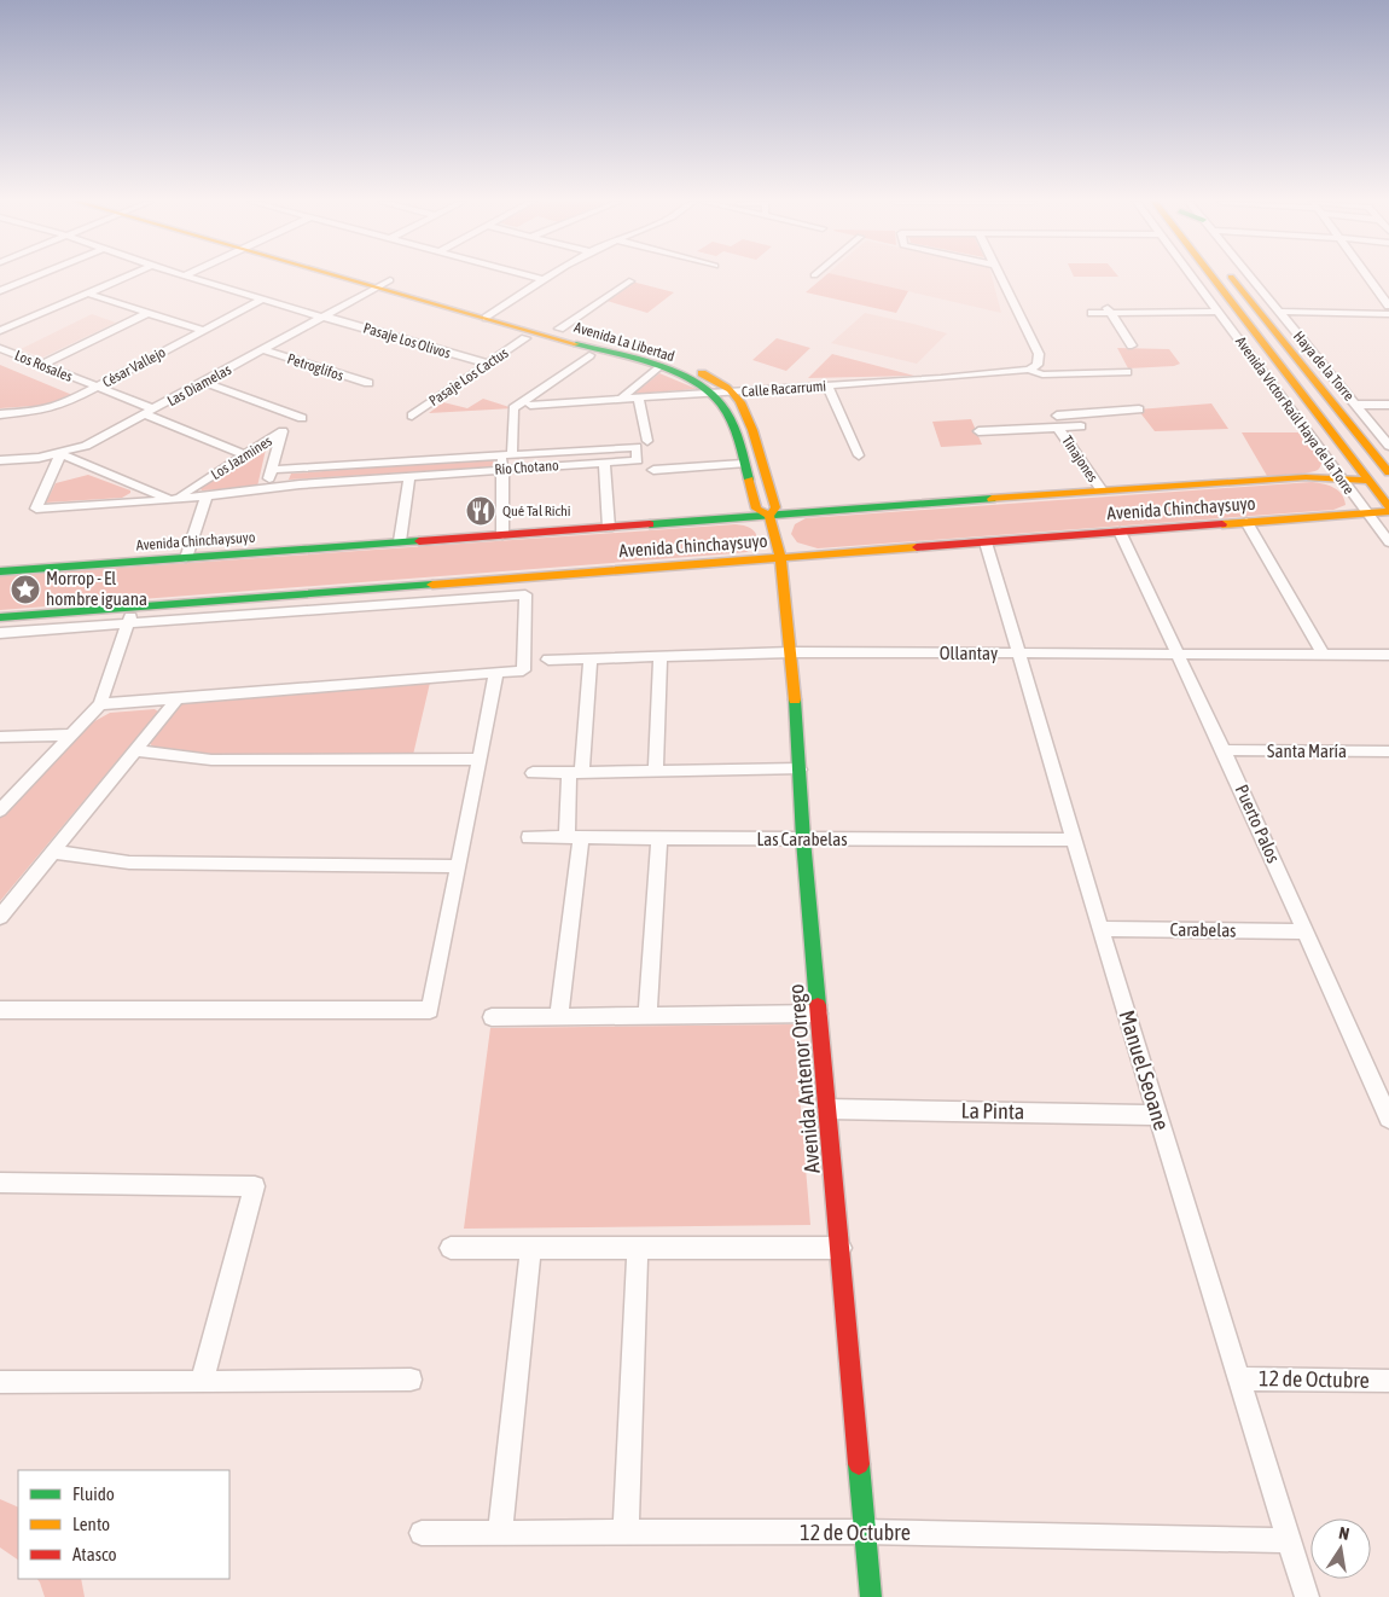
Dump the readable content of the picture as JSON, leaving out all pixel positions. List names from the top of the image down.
{
  "streets": {
    "main road": ["Avenida La Libertad", "Avenida Chinchaysuyo", "Avenida Antenor Orrego"],
    "street": [
      "Pasaje Los Olivos",
      "Los Rosales",
      "Haya de la Torre",
      "César Vallejo",
      "Petroglifos",
      "Pasaje Los Cactus",
      "Las Diamelas",
      "Calle Racarrumi",
      "Avenida Víctor Raúl Haya de la Torre",
      "Los Jazmines",
      "Tinajones",
      "Río Chotano",
      "Ollantay",
      "Santa María",
      "Puerto Palos",
      "Las Carabelas",
      "Carabelas",
      "Manuel Seoane",
      "La Pinta",
      "12 de Octubre"
    ]
  },
  "crossings": [
    ["Pasaje Los Olivos", "César Vallejo"],
    ["Pasaje Los Olivos", "Pasaje Los Cactus"],
    ["Pasaje Los Olivos", "Las Diamelas"],
    ["Avenida La Libertad", "Las Diamelas"],
    ["Avenida La Libertad", "Calle Racarrumi"],
    ["Avenida La Libertad", "Avenida Chinchaysuyo"],
    ["Avenida La Libertad", "Avenida Antenor Orrego"],
    ["Los Rosales", "César Vallejo"],
    ["Los Rosales", "Las Diamelas"],
    ["Los Rosales", "Los Jazmines"],
    ["Petroglifos", "Las Diamelas"],
    ["Las Diamelas", "Río Chotano"],
    ["Avenida Víctor Raúl Haya de la Torre", "Avenida Chinchaysuyo"],
    ["Los Jazmines", "Río Chotano"],
    ["Los Jazmines", "Avenida Chinchaysuyo"],
    ["Tinajones", "Avenida Chinchaysuyo"],
    ["Avenida Chinchaysuyo", "Puerto Palos"],
    ["Avenida Chinchaysuyo", "Manuel Seoane"],
    ["Avenida Chinchaysuyo", "Avenida Antenor Orrego"],
    ["Ollantay", "Puerto Palos"],
    ["Ollantay", "Manuel Seoane"],
    ["Ollantay", "Avenida Antenor Orrego"],
    ["Santa María", "Puerto Palos"],
    ["Puerto Palos", "Carabelas"],
    ["Las Carabelas", "Manuel Seoane"],
    ["Las Carabelas", "Avenida Antenor Orrego"],
    ["Carabelas", "Manuel Seoane"],
    ["Manuel Seoane", "La Pinta"],
    ["Manuel Seoane", "12 de Octubre"],
    ["Avenida Antenor Orrego", "La Pinta"],
    ["Avenida Antenor Orrego", "12 de Octubre"]
  ],
  "places": {
    "restaurant": ["Qué Tal Richi"],
    "place": ["Morrop - El hombre iguana"]
  },
  "legend": ["Fluido", "Lento", "Atasco"],
  "north": "top"
}
